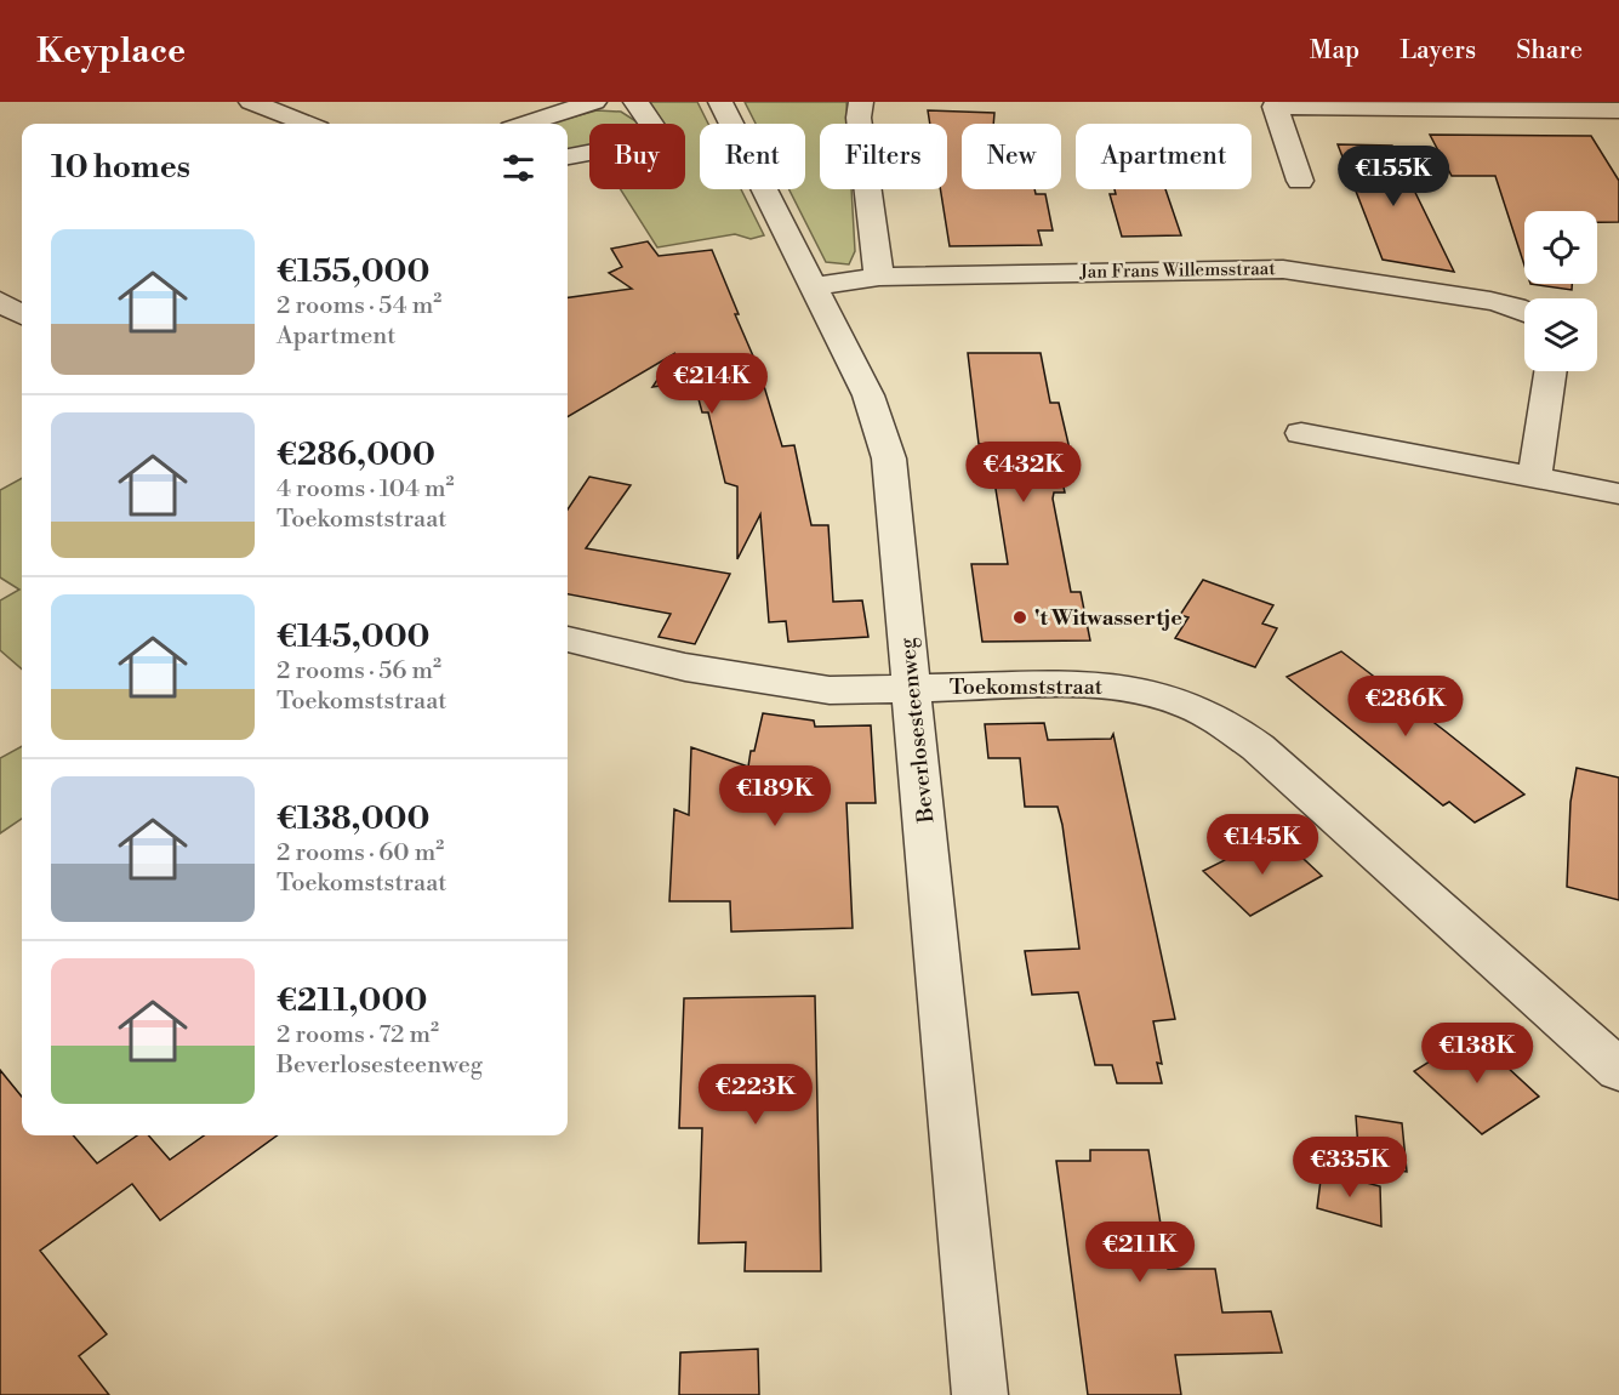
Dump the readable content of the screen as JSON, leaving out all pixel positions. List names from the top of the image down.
{
  "streets": {
    "street": ["Jan Frans Willemsstraat", "Toekomststraat", "Beverlosesteenweg"]
  },
  "crossings": [
    ["Jan Frans Willemsstraat", "Beverlosesteenweg"],
    ["Toekomststraat", "Beverlosesteenweg"]
  ],
  "places": ["'t Witwassertje"],
  "page": {
    "header": "Keyplace",
    "nav": ["Map", "Layers", "Share"],
    "chip": [
      "Buy",
      "Rent",
      "Filters",
      "New",
      "Apartment"
    ],
    "heading": "10 homes",
    "price": [
      "€155K",
      "€214K",
      "€432K",
      "€286K",
      "€189K",
      "€145K",
      "€138K",
      "€223K",
      "€335K",
      "€211K"
    ],
    "list": [
      {
        "name": "€155,000",
        "note": "2 rooms · 54 m² · Apartment"
      },
      {
        "name": "€286,000",
        "note": "4 rooms · 104 m² · Toekomststraat"
      },
      {
        "name": "€145,000",
        "note": "2 rooms · 56 m² · Toekomststraat"
      },
      {
        "name": "€138,000",
        "note": "2 rooms · 60 m² · Toekomststraat"
      },
      {
        "name": "€211,000",
        "note": "2 rooms · 72 m² · Beverlosesteenweg"
      }
    ]
  }
}
